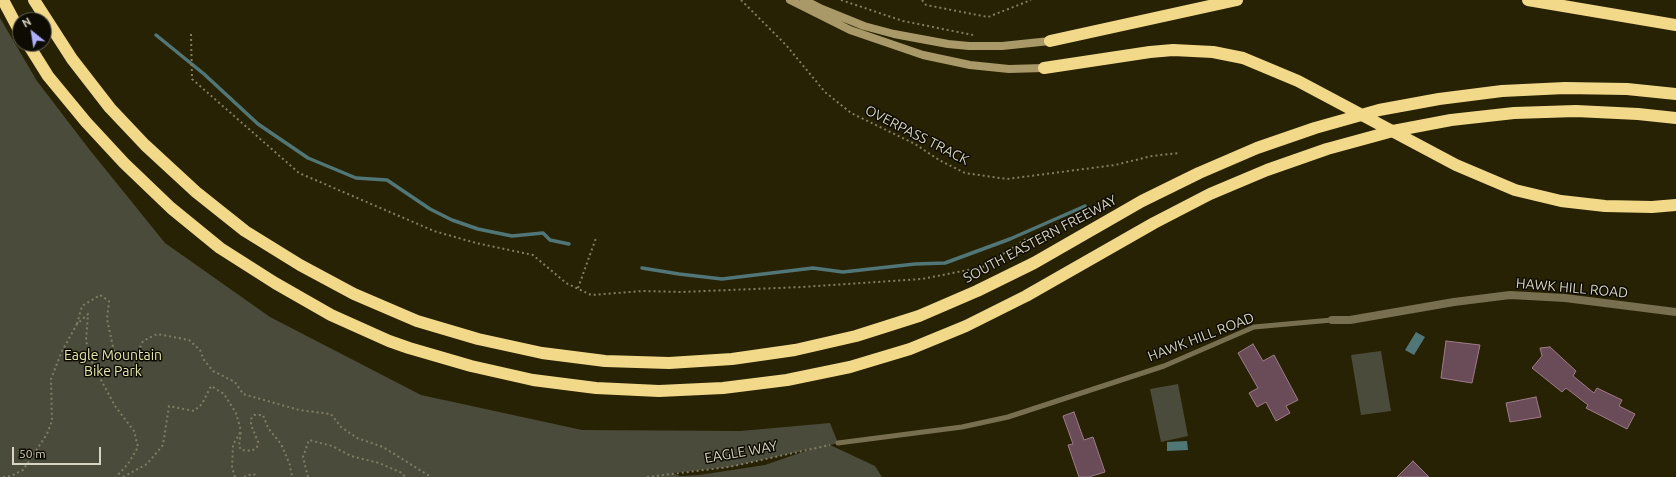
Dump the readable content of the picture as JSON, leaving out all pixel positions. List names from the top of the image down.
{
  "streets": {
    "highway": ["SOUTH EASTERN FREEWAY"],
    "street": ["HAWK HILL ROAD"],
    "path": ["OVERPASS TRACK", "EAGLE WAY"]
  },
  "crossings": [
    ["HAWK HILL ROAD", "EAGLE WAY"]
  ],
  "parks": ["Eagle Mountain Bike Park"],
  "scale_bar": "50 m",
  "north": "top left"
}
